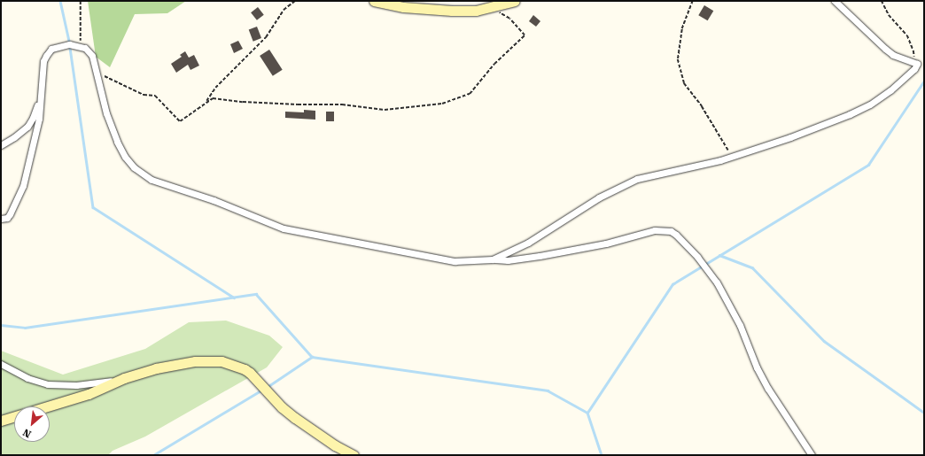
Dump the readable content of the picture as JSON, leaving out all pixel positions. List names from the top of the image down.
{
  "north": "bottom left"
}
